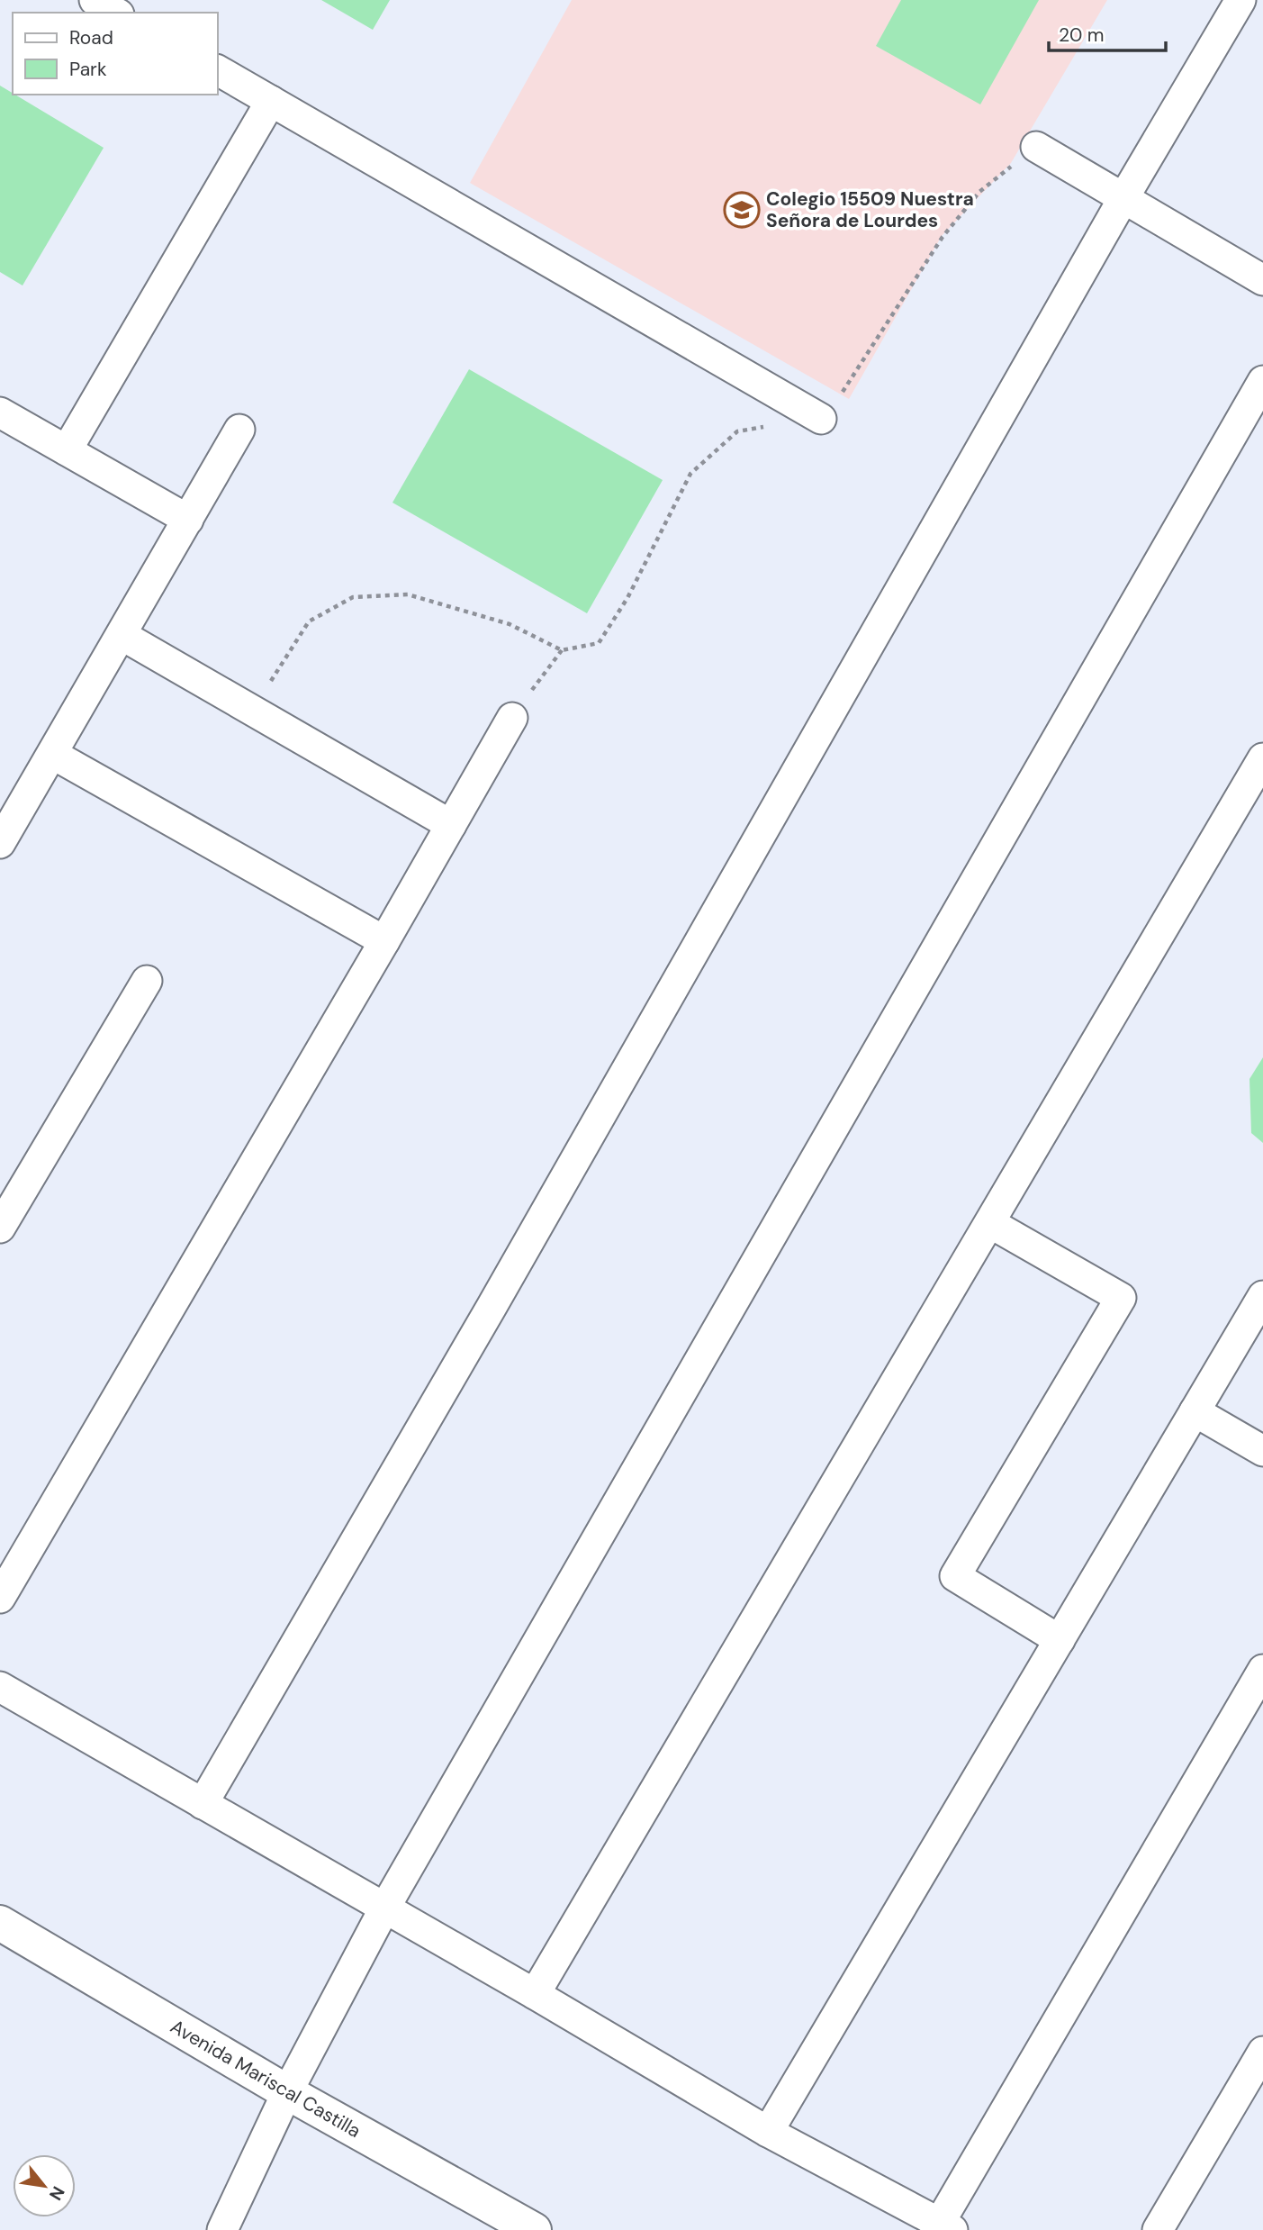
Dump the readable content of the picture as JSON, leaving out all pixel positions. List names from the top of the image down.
{
  "streets": {
    "main road": ["Avenida Mariscal Castilla"]
  },
  "places": {
    "school or university": ["Colegio 15509 Nuestra Señora de Lourdes"]
  },
  "legend": ["Road", "Park"],
  "scale_bar": "20 m",
  "north": "bottom right"
}
